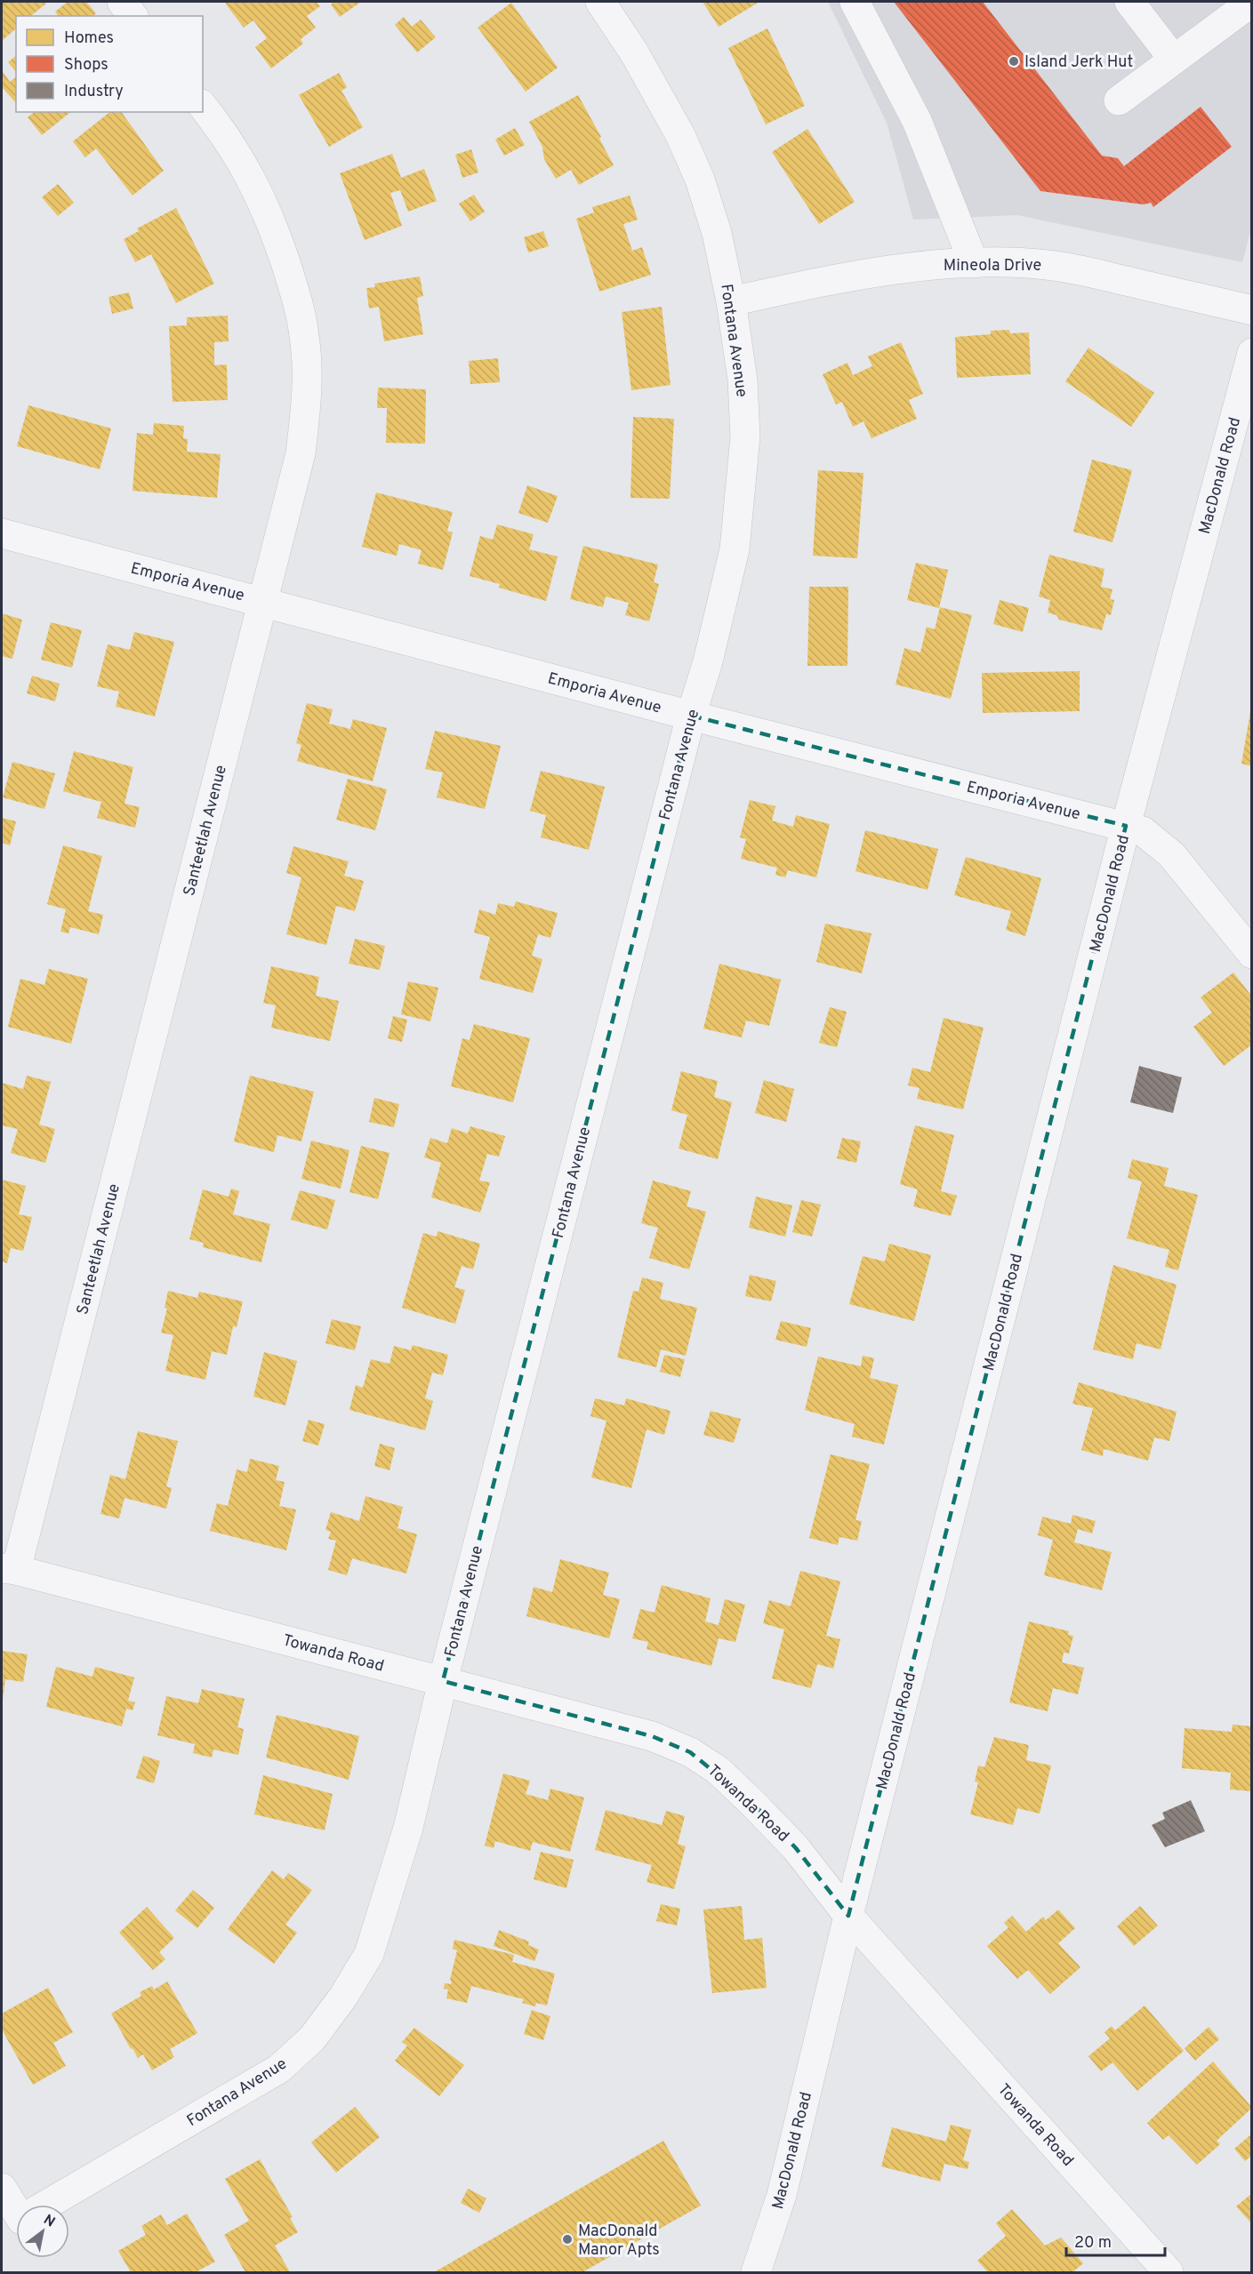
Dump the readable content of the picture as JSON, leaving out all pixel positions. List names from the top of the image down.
{
  "streets": {
    "street": [
      "Mineola Drive",
      "Fontana Avenue",
      "MacDonald Road",
      "Emporia Avenue",
      "Santeetlah Avenue",
      "Towanda Road"
    ]
  },
  "crossings": [
    ["Mineola Drive", "Fontana Avenue"],
    ["Fontana Avenue", "Emporia Avenue"],
    ["Fontana Avenue", "Towanda Road"],
    ["MacDonald Road", "Emporia Avenue"],
    ["MacDonald Road", "Towanda Road"],
    ["Emporia Avenue", "Santeetlah Avenue"],
    ["Santeetlah Avenue", "Towanda Road"]
  ],
  "places": ["Island Jerk Hut", "MacDonald Manor Apts"],
  "legend": ["Homes", "Shops", "Industry"],
  "scale_bar": "20 m",
  "north": "top right"
}
